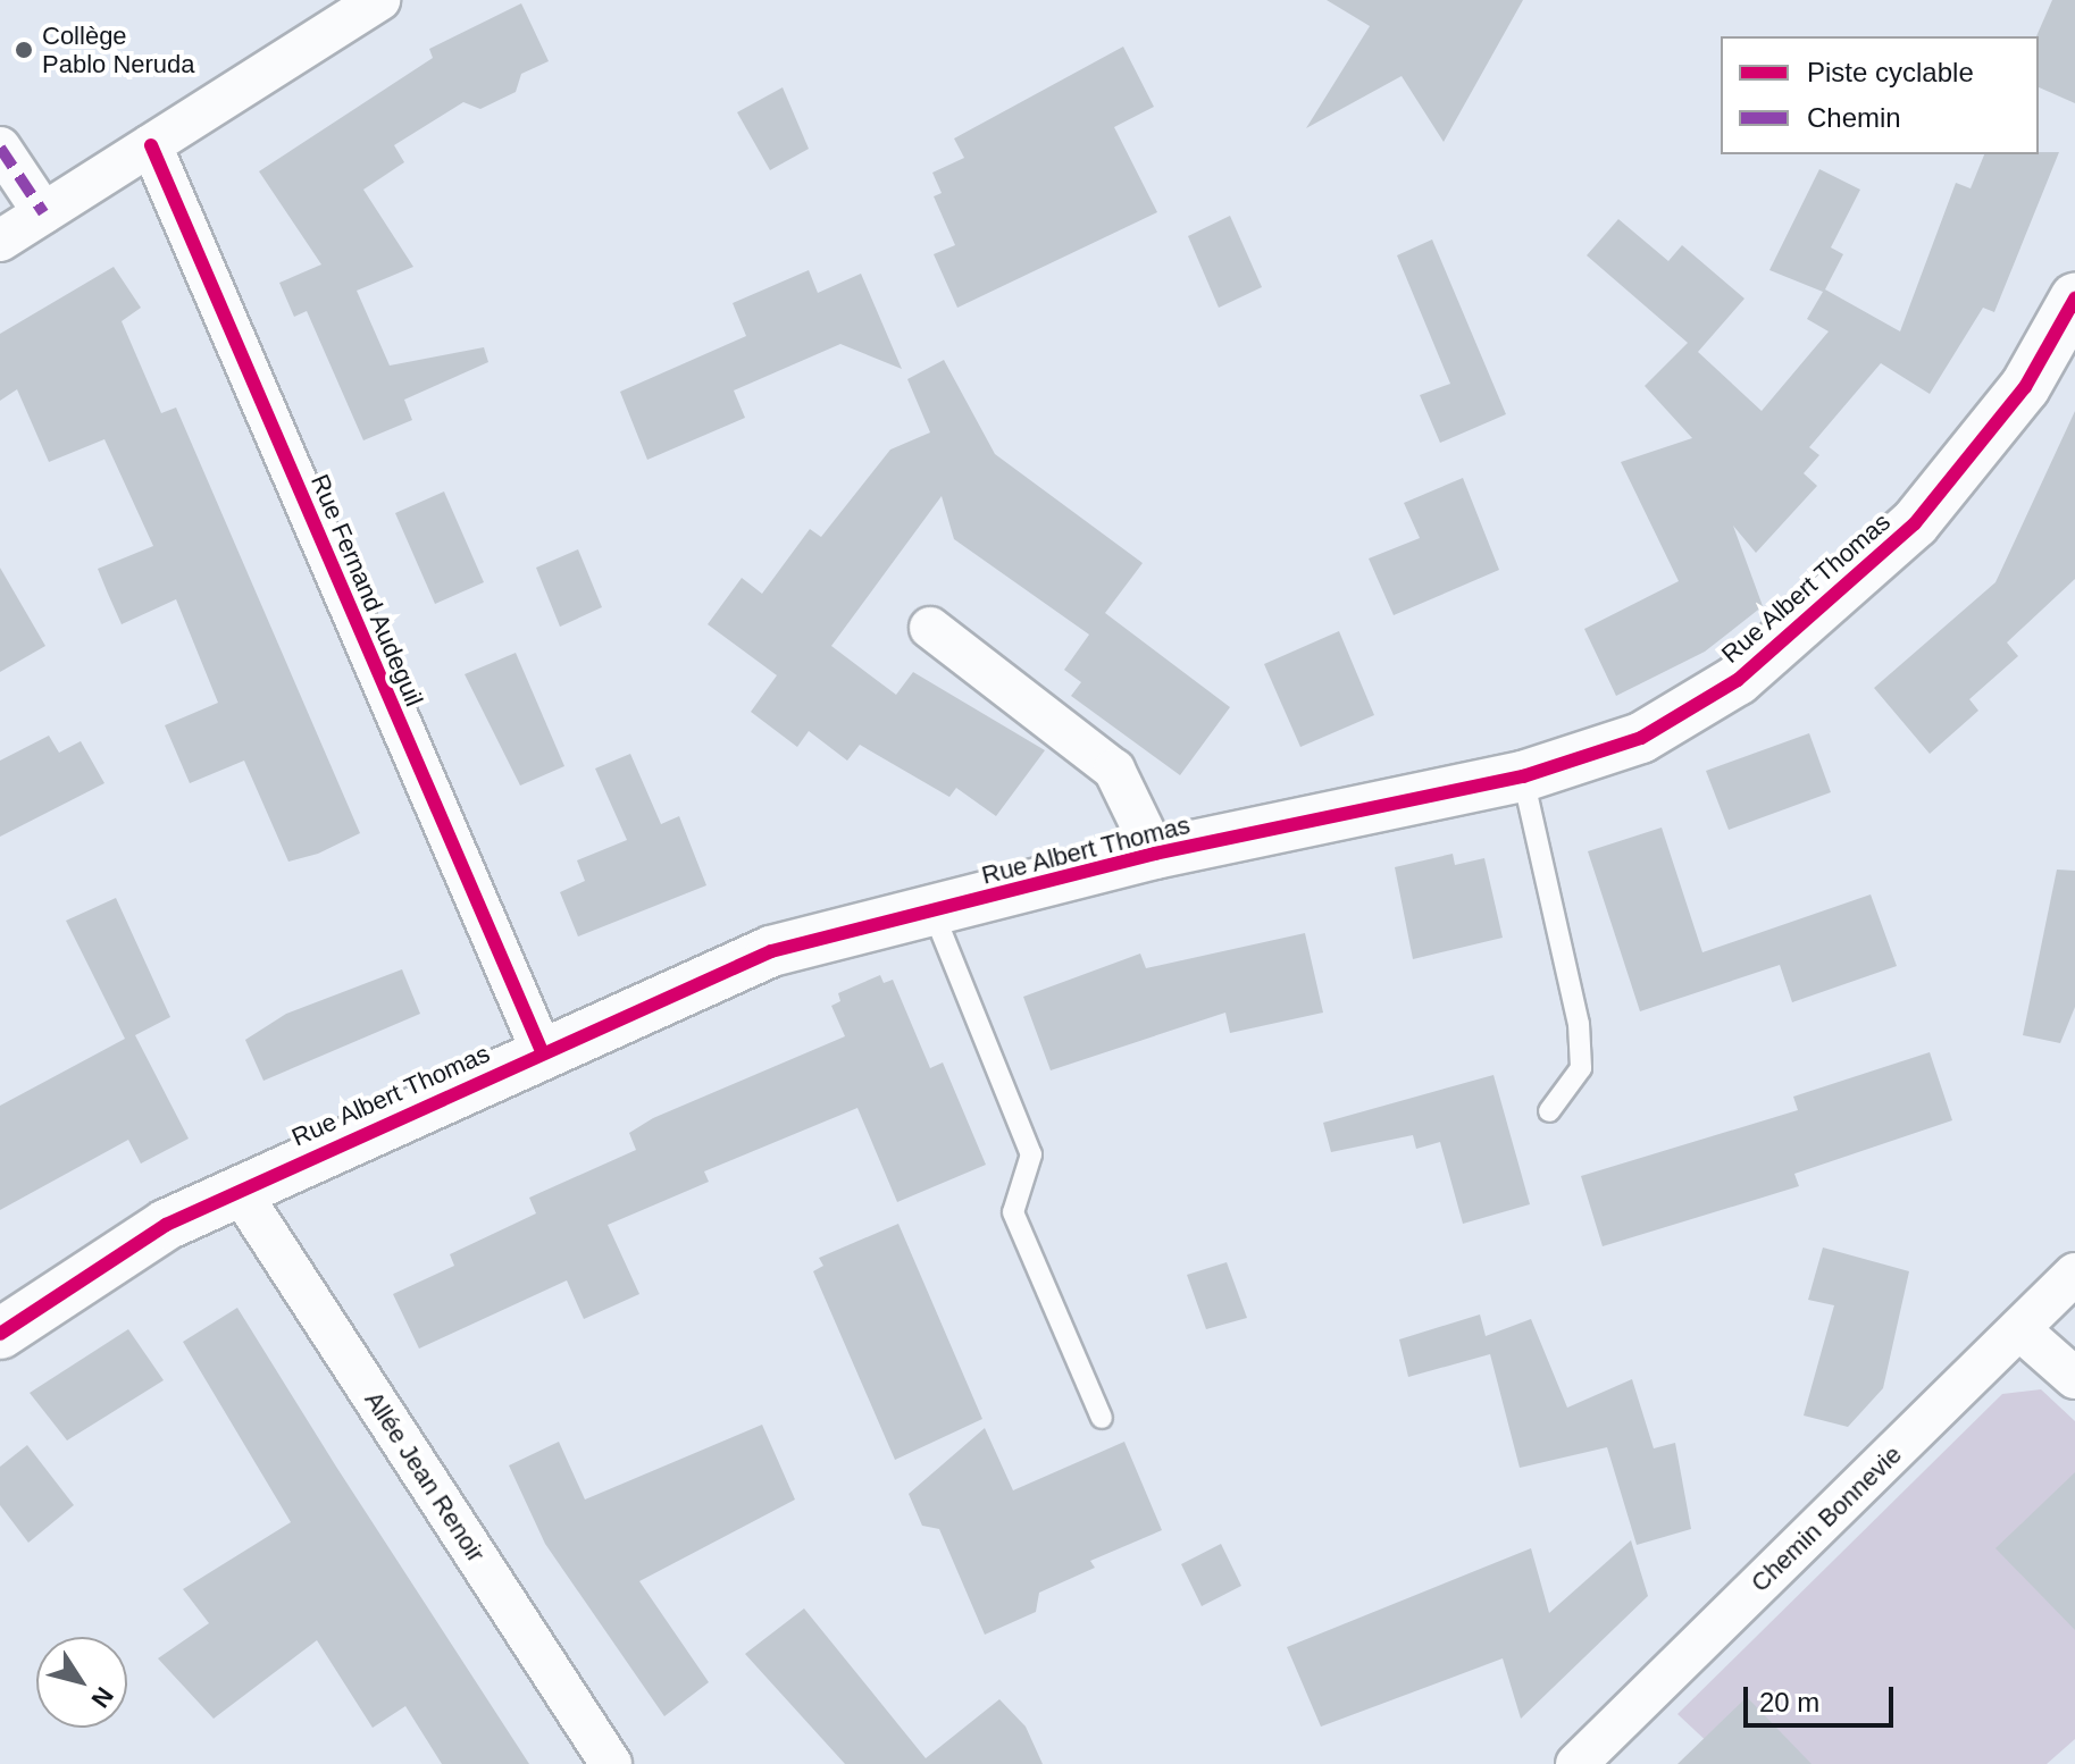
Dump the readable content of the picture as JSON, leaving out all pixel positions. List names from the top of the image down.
{
  "streets": {
    "street": [
      "Rue Albert Thomas",
      "Rue Fernand Audeguil",
      "Allée Jean Renoir",
      "Chemin Bonnevie"
    ]
  },
  "crossings": [
    ["Rue Albert Thomas", "Rue Fernand Audeguil"],
    ["Rue Albert Thomas", "Allée Jean Renoir"]
  ],
  "places": ["Collège Pablo Neruda"],
  "legend": ["Piste cyclable", "Chemin"],
  "scale_bar": "20 m",
  "north": "bottom right"
}
